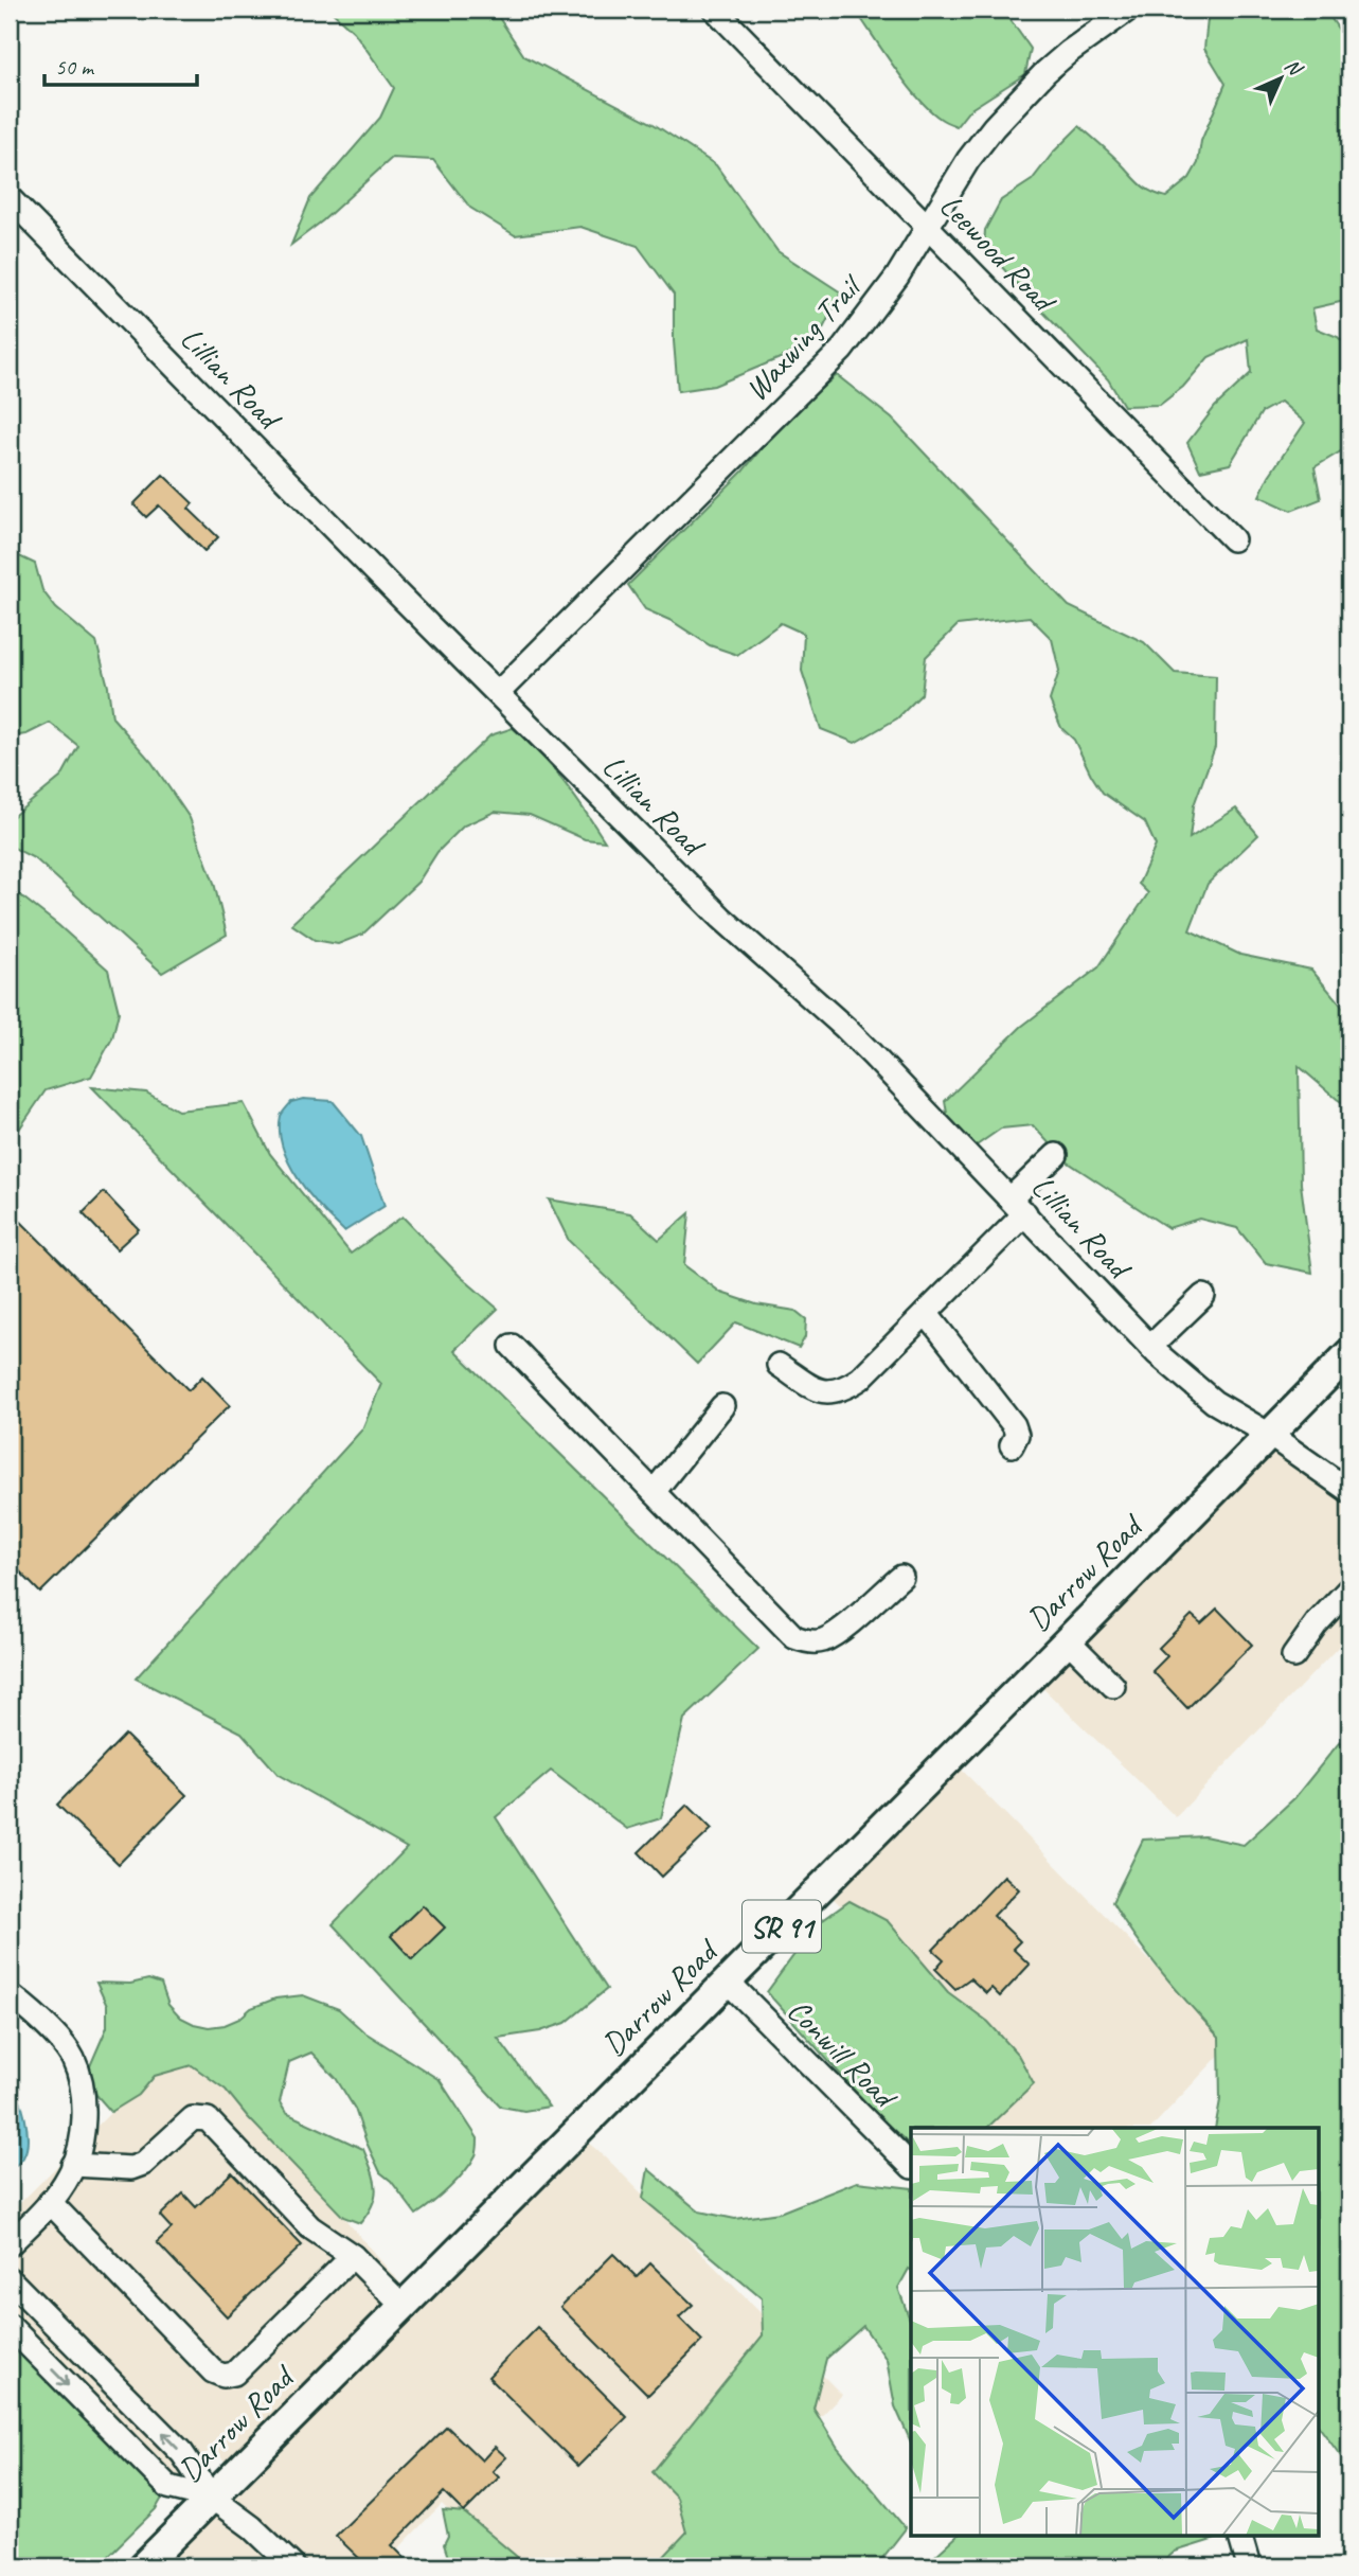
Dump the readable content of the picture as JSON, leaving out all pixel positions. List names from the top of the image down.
{
  "streets": {
    "main road": ["Darrow Road", "SR 91"],
    "street": [
      "Leewood Road",
      "Waxwing Trail",
      "Lillian Road",
      "Conwill Road"
    ]
  },
  "crossings": [
    ["Leewood Road", "Waxwing Trail"],
    ["Waxwing Trail", "Lillian Road"],
    ["Lillian Road", "Darrow Road"],
    ["Darrow Road", "Conwill Road"]
  ],
  "scale_bar": "50 m",
  "north": "top right"
}
